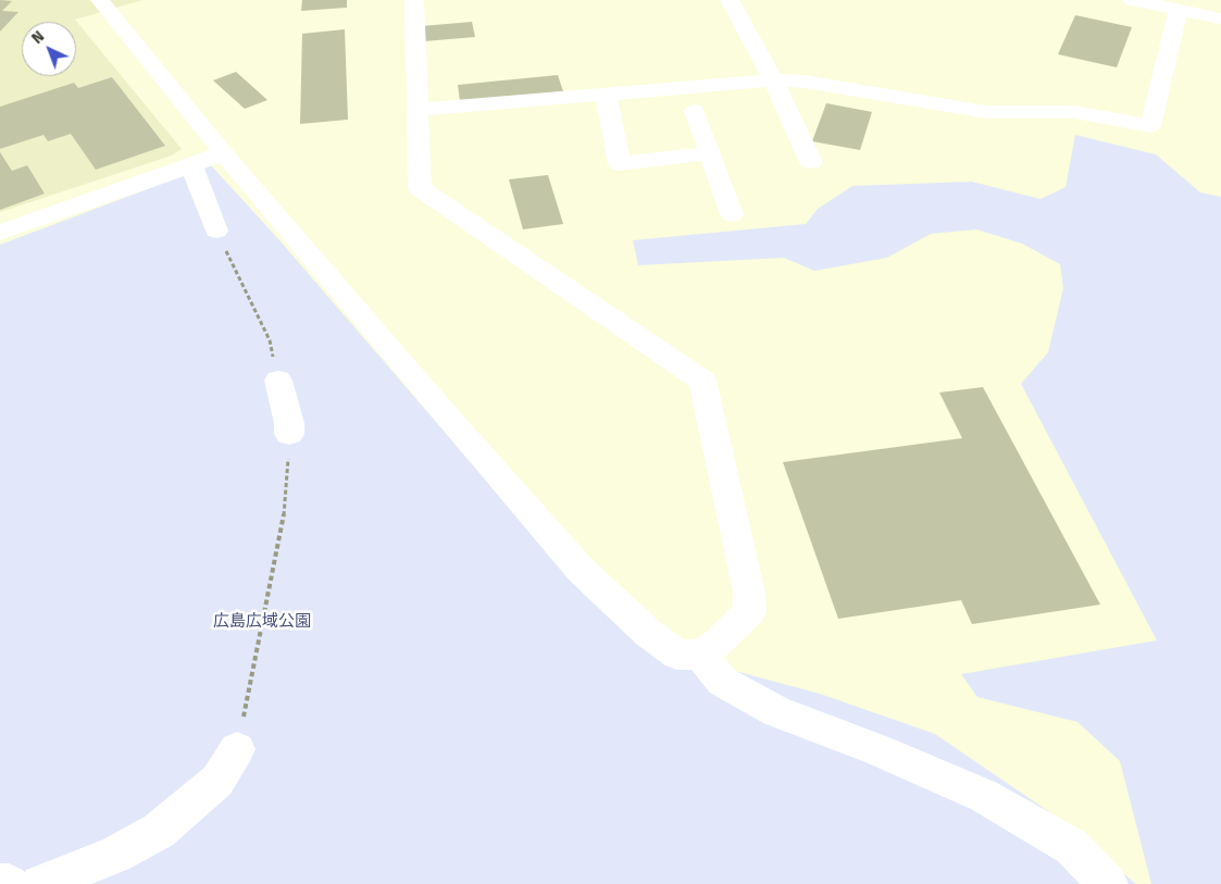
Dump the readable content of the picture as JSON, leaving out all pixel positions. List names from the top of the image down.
{
  "parks": ["広島広域公園"],
  "north": "top left"
}
